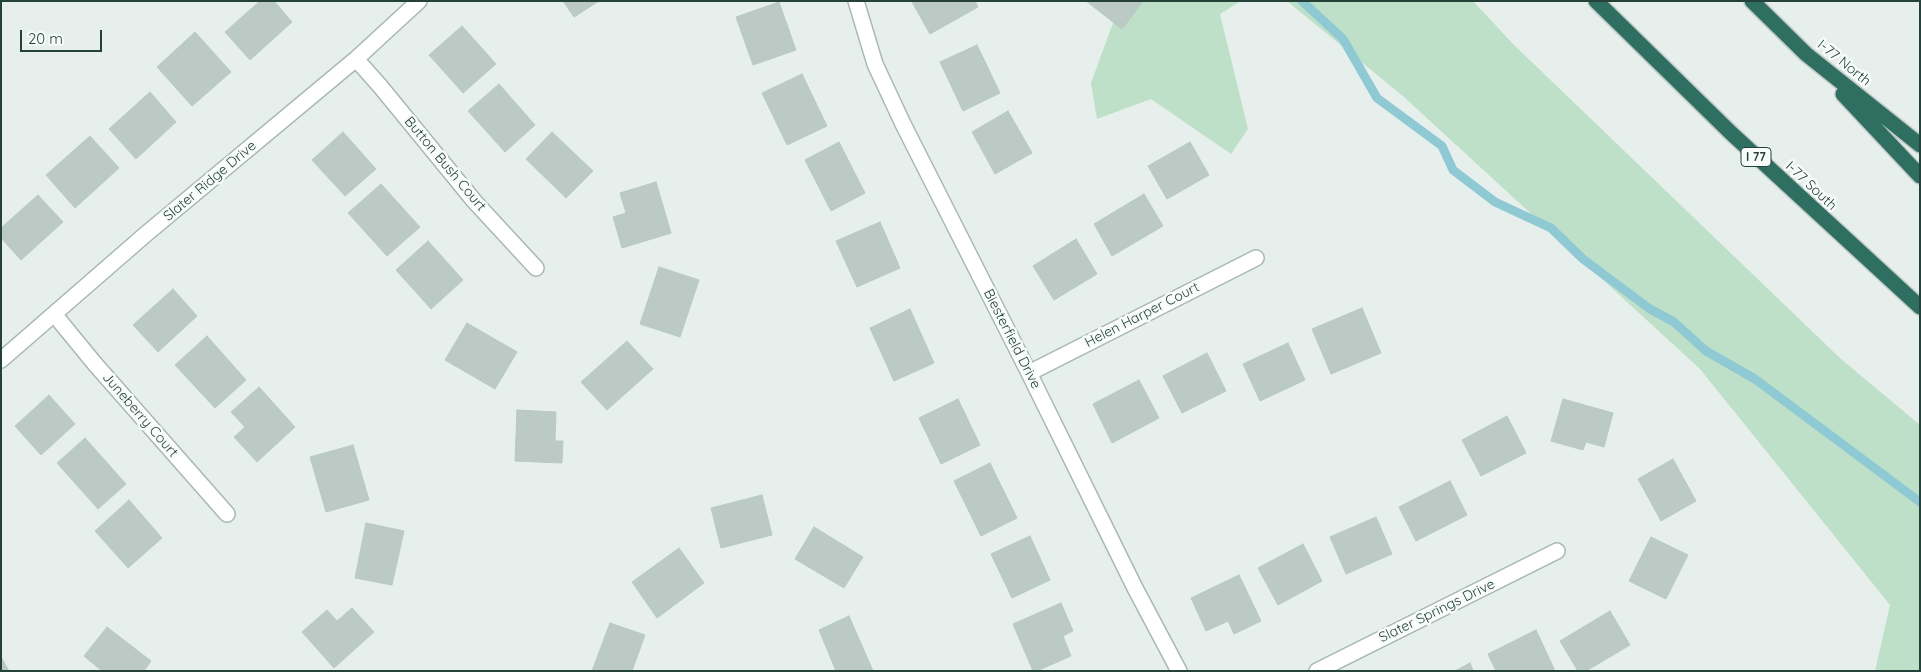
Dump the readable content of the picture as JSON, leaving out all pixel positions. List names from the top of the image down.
{
  "streets": {
    "highway": ["I-77 North", "I 77", "I-77 South"],
    "street": [
      "Button Bush Court",
      "Slater Ridge Drive",
      "Helen Harper Court",
      "Biesterfield Drive",
      "Juneberry Court",
      "Slater Springs Drive"
    ]
  },
  "crossings": [
    ["Button Bush Court", "Slater Ridge Drive"],
    ["Slater Ridge Drive", "Juneberry Court"],
    ["Helen Harper Court", "Biesterfield Drive"]
  ],
  "scale_bar": "20 m"
}
